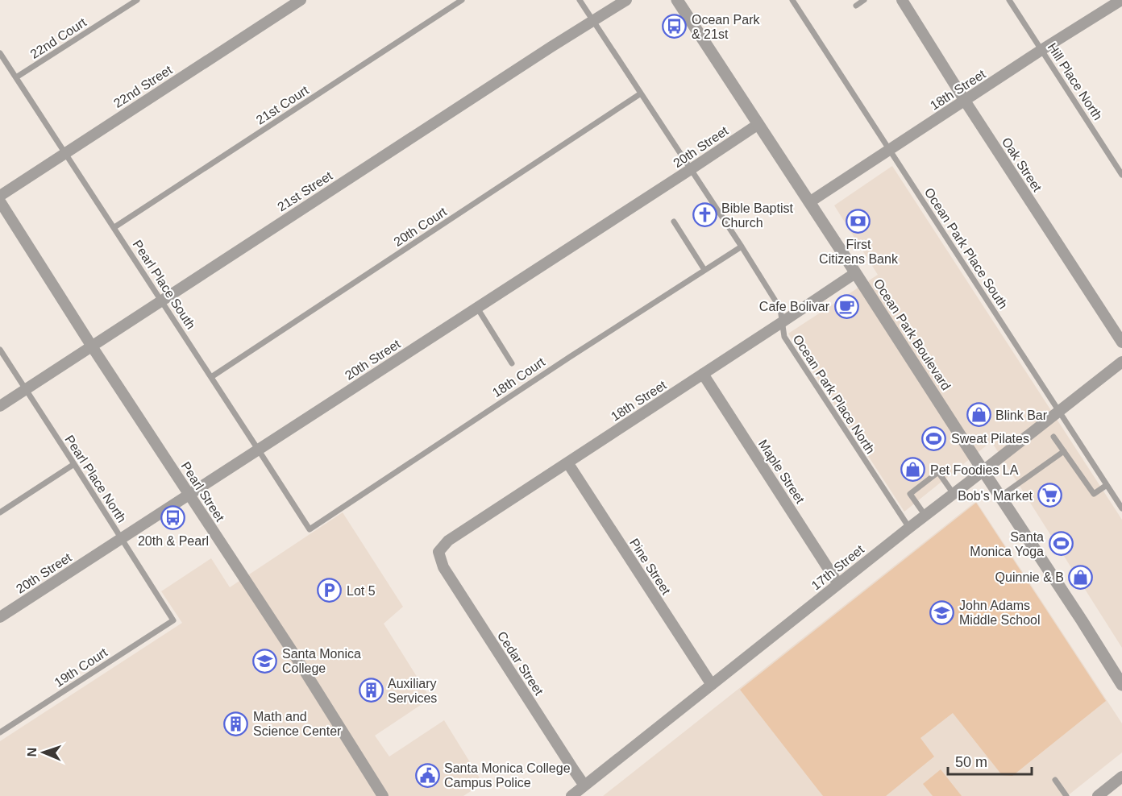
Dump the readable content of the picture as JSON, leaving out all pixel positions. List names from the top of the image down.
{
  "streets": {
    "street": [
      "22nd Street",
      "18th Street",
      "20th Street",
      "Oak Street",
      "21st Street",
      "Ocean Park Boulevard",
      "Maple Street",
      "Pearl Street",
      "Pine Street",
      "17th Street",
      "Cedar Street"
    ],
    "lane": [
      "22nd Court",
      "Hill Place North",
      "21st Court",
      "20th Court",
      "Ocean Park Place South",
      "Pearl Place South",
      "18th Court",
      "Ocean Park Place North",
      "Pearl Place North",
      "19th Court"
    ]
  },
  "crossings": [
    ["22nd Court", "Pearl Place South"],
    ["Hill Place North", "18th Street"],
    ["22nd Street", "Pearl Place South"],
    ["18th Street", "Oak Street"],
    ["18th Street", "Ocean Park Place South"],
    ["18th Street", "Ocean Park Boulevard"],
    ["18th Street", "Ocean Park Place North"],
    ["18th Street", "Maple Street"],
    ["18th Street", "Pine Street"],
    ["18th Street", "Cedar Street"],
    ["21st Court", "Pearl Place South"],
    ["20th Street", "Pearl Place South"],
    ["20th Street", "Ocean Park Boulevard"],
    ["20th Street", "Ocean Park Place North"],
    ["20th Street", "Pearl Place North"],
    ["20th Street", "Pearl Street"],
    ["21st Street", "Pearl Place South"],
    ["21st Street", "Ocean Park Place North"],
    ["21st Street", "Pearl Place North"],
    ["21st Street", "Pearl Street"],
    ["20th Court", "Pearl Place South"],
    ["20th Court", "Ocean Park Place North"],
    ["Ocean Park Place South", "17th Street"],
    ["Pearl Place South", "18th Court"],
    ["Ocean Park Boulevard", "17th Street"],
    ["18th Court", "Ocean Park Place North"],
    ["Ocean Park Place North", "17th Street"],
    ["Maple Street", "17th Street"],
    ["Pearl Place North", "19th Court"],
    ["Pine Street", "17th Street"],
    ["17th Street", "Cedar Street"]
  ],
  "places": {
    "bus stop": ["Ocean Park & 21st", "20th & Pearl"],
    "church": ["Bible Baptist Church"],
    "bank": ["First Citizens Bank"],
    "cafe": ["Cafe Bolivar"],
    "shop": ["Blink Bar", "Pet Foodies LA", "Quinnie & B"],
    "sports": ["Sweat Pilates", "Santa Monica Yoga"],
    "supermarket": ["Bob's Market"],
    "parking": ["Lot 5"],
    "school or university": ["John Adams Middle School", "Santa Monica College"],
    "building": ["Auxiliary Services", "Math and Science Center"],
    "public building": ["Santa Monica College Campus Police"]
  },
  "scale_bar": "50 m",
  "north": "left"
}
